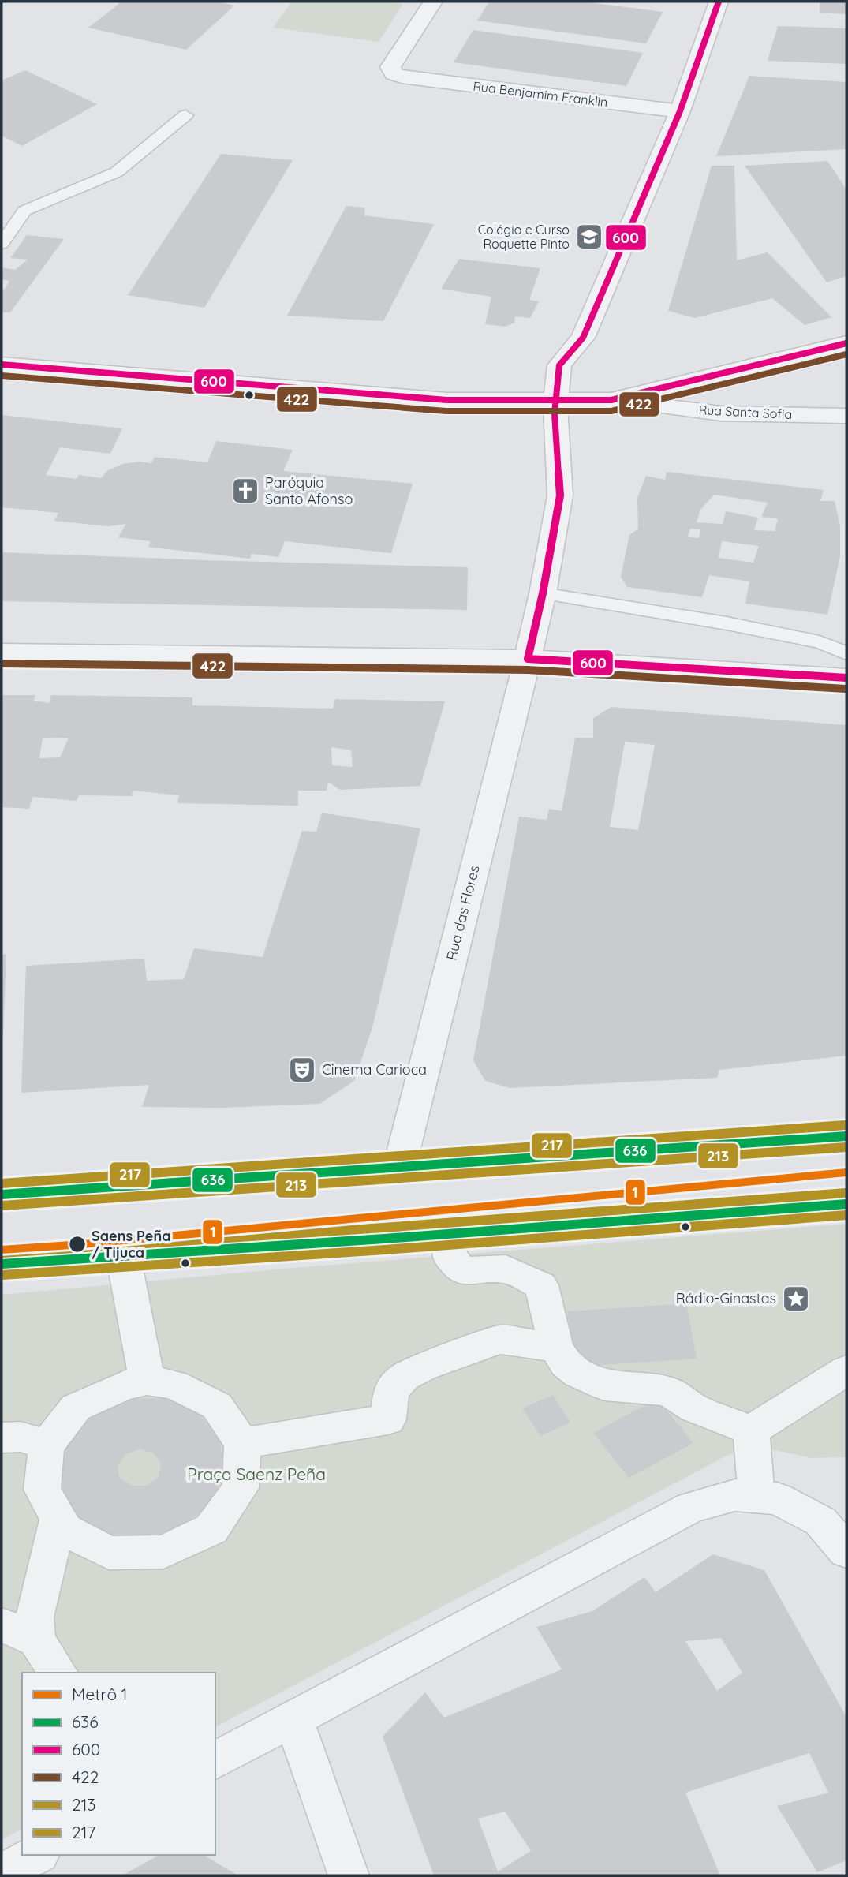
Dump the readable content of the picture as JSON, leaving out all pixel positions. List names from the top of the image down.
{
  "streets": {
    "street": ["Rua Benjamim Franklin", "Rua Santa Sofia", "Rua das Flores"]
  },
  "crossings": [
    ["Rua Benjamim Franklin", "Rua das Flores"]
  ],
  "parks": ["Praça Saenz Peña"],
  "places": {
    "school or university": ["Colégio e Curso Roquette Pinto"],
    "church": ["Paróquia Santo Afonso"],
    "theatre": ["Cinema Carioca"],
    "other": ["Saens Peña / Tijuca"],
    "place": ["Rádio-Ginastas"]
  },
  "lines": [
    "transit line 600",
    "transit line 422",
    "transit line 217",
    "transit line 636",
    "transit line 213",
    "metro line 1"
  ],
  "legend": [
    "Metrô 1",
    "636",
    "600",
    "422",
    "213",
    "217"
  ]
}
